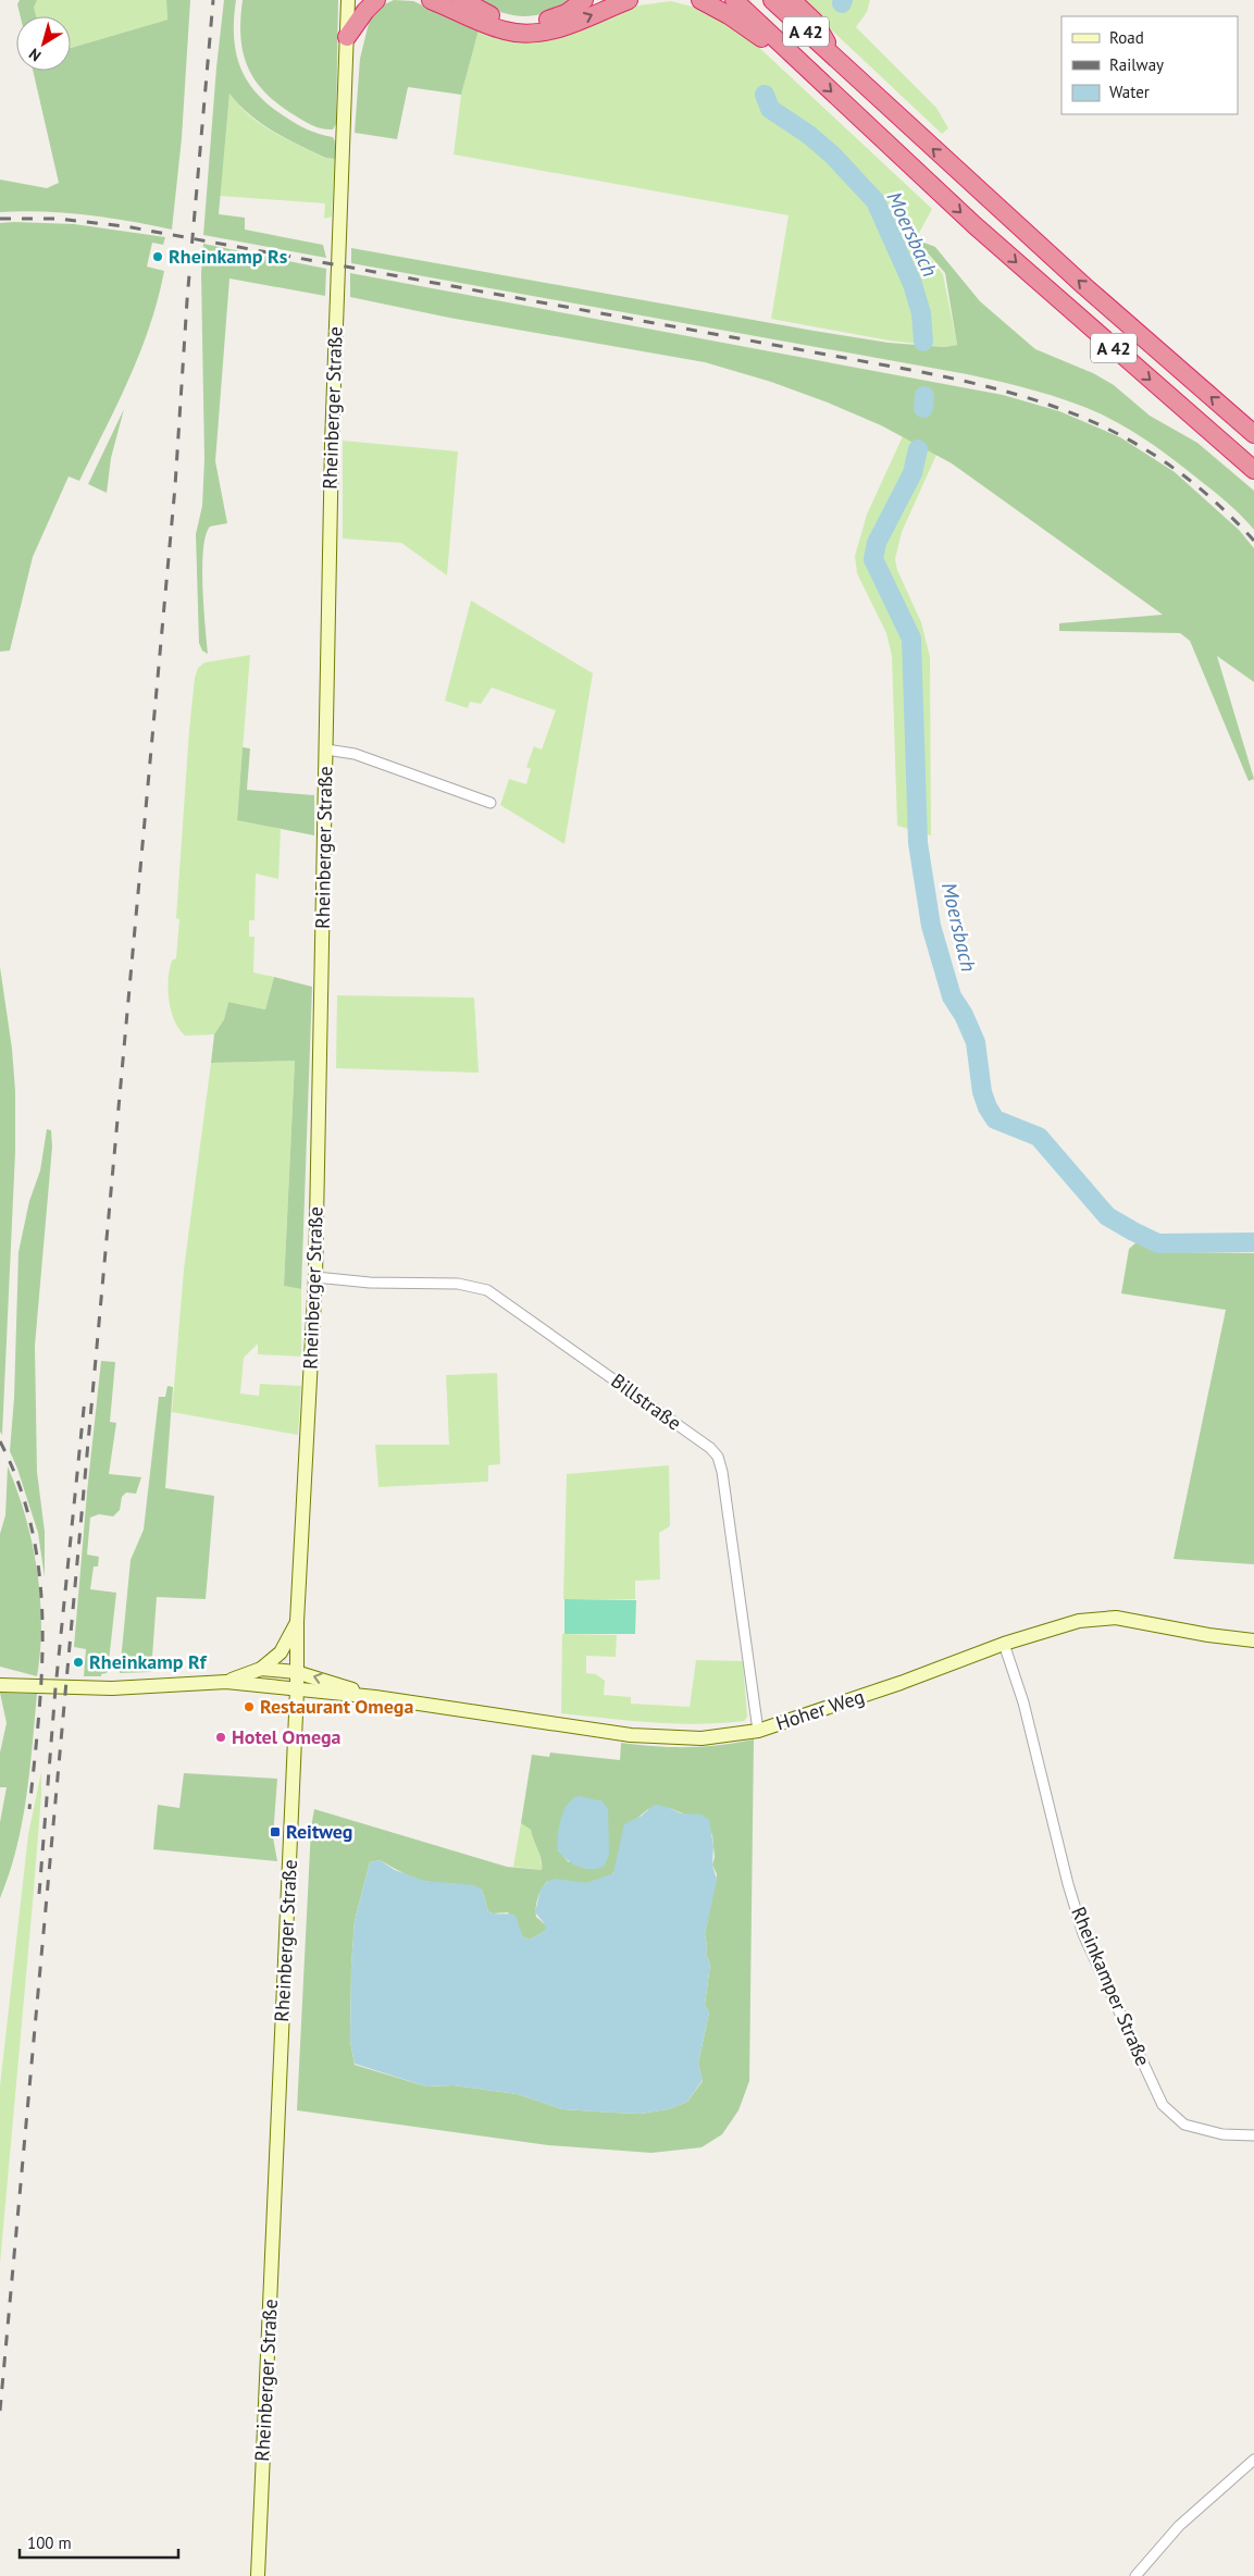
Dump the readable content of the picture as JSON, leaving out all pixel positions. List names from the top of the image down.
{
  "streets": {
    "highway": ["A 42"],
    "main road": ["Rheinberger Straße", "Hoher Weg"],
    "street": ["Billstraße", "Rheinkamper Straße"]
  },
  "crossings": [
    ["Rheinberger Straße", "Billstraße"],
    ["Rheinberger Straße", "Hoher Weg"],
    ["Billstraße", "Hoher Weg"],
    ["Hoher Weg", "Rheinkamper Straße"]
  ],
  "water": ["Moersbach"],
  "places": {
    "other": [
      "Rheinkamp Rs",
      "Rheinkamp Rf",
      "Restaurant Omega",
      "Hotel Omega"
    ],
    "transit": ["Reitweg"]
  },
  "legend": ["Road", "Railway", "Water"],
  "scale_bar": "100 m",
  "north": "bottom left"
}
